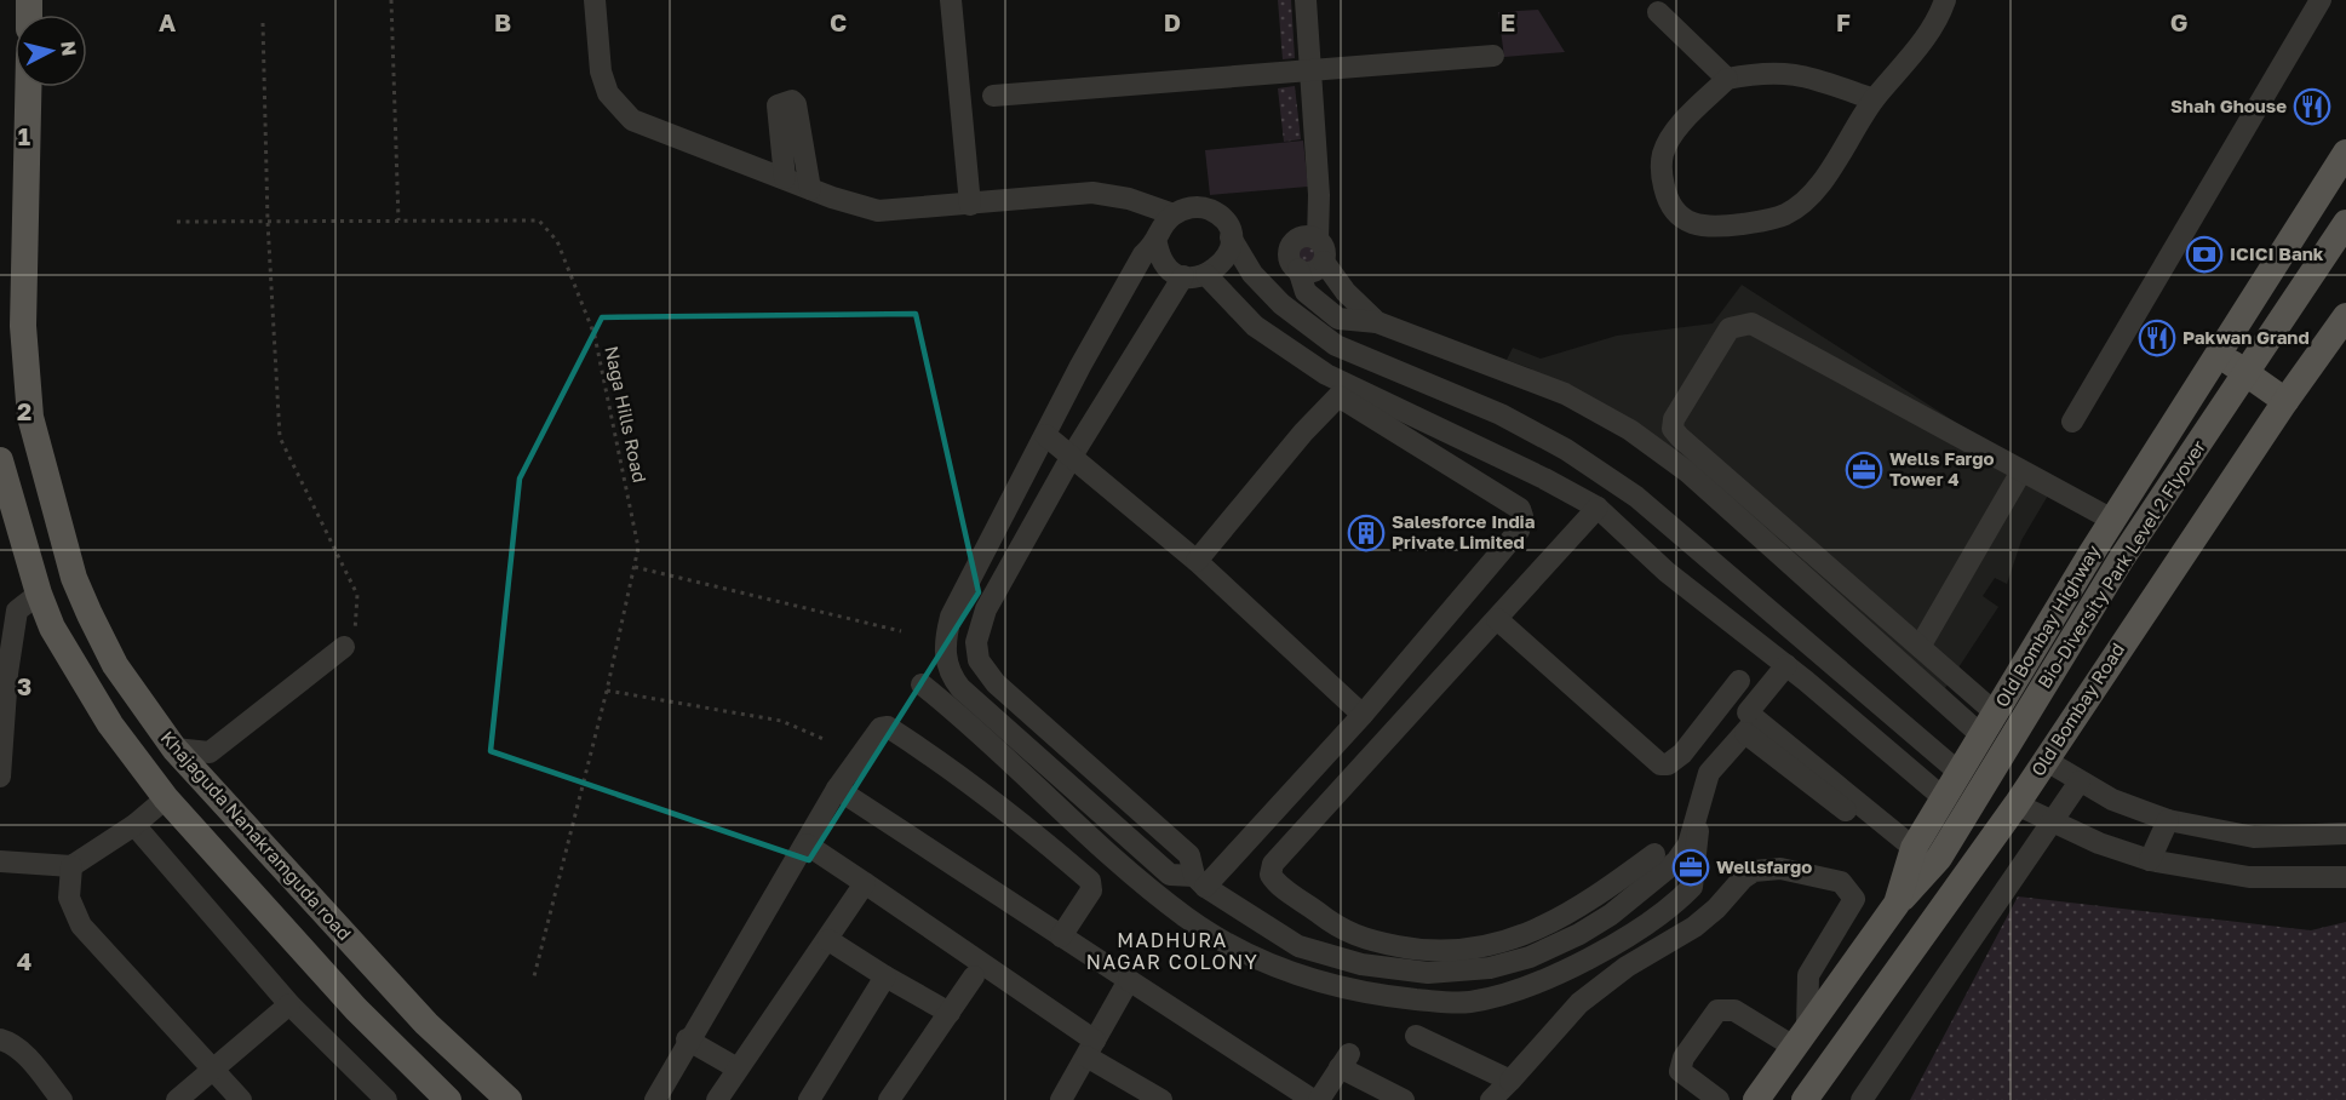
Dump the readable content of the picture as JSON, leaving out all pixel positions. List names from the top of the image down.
{
  "streets": {
    "main road": [
      "Bio-Diversity Park Level 2 Flyover",
      "Old Bombay Highway",
      "Old Bombay Road",
      "Khajaguda Nanakramguda road"
    ],
    "path": ["Naga Hills Road"]
  },
  "crossings": [
    ["Bio-Diversity Park Level 2 Flyover", "Old Bombay Highway"]
  ],
  "districts": ["MADHURA NAGAR COLONY"],
  "places": {
    "restaurant": ["Shah Ghouse", "Pakwan Grand"],
    "bank": ["ICICI Bank"],
    "office": ["Wells Fargo Tower 4", "Wellsfargo"],
    "building": ["Salesforce India Private Limited"]
  },
  "north": "right",
  "grid": {
    "columns": [
      "A",
      "B",
      "C",
      "D",
      "E",
      "F",
      "G"
    ],
    "rows": [
      "1",
      "2",
      "3",
      "4"
    ]
  }
}
